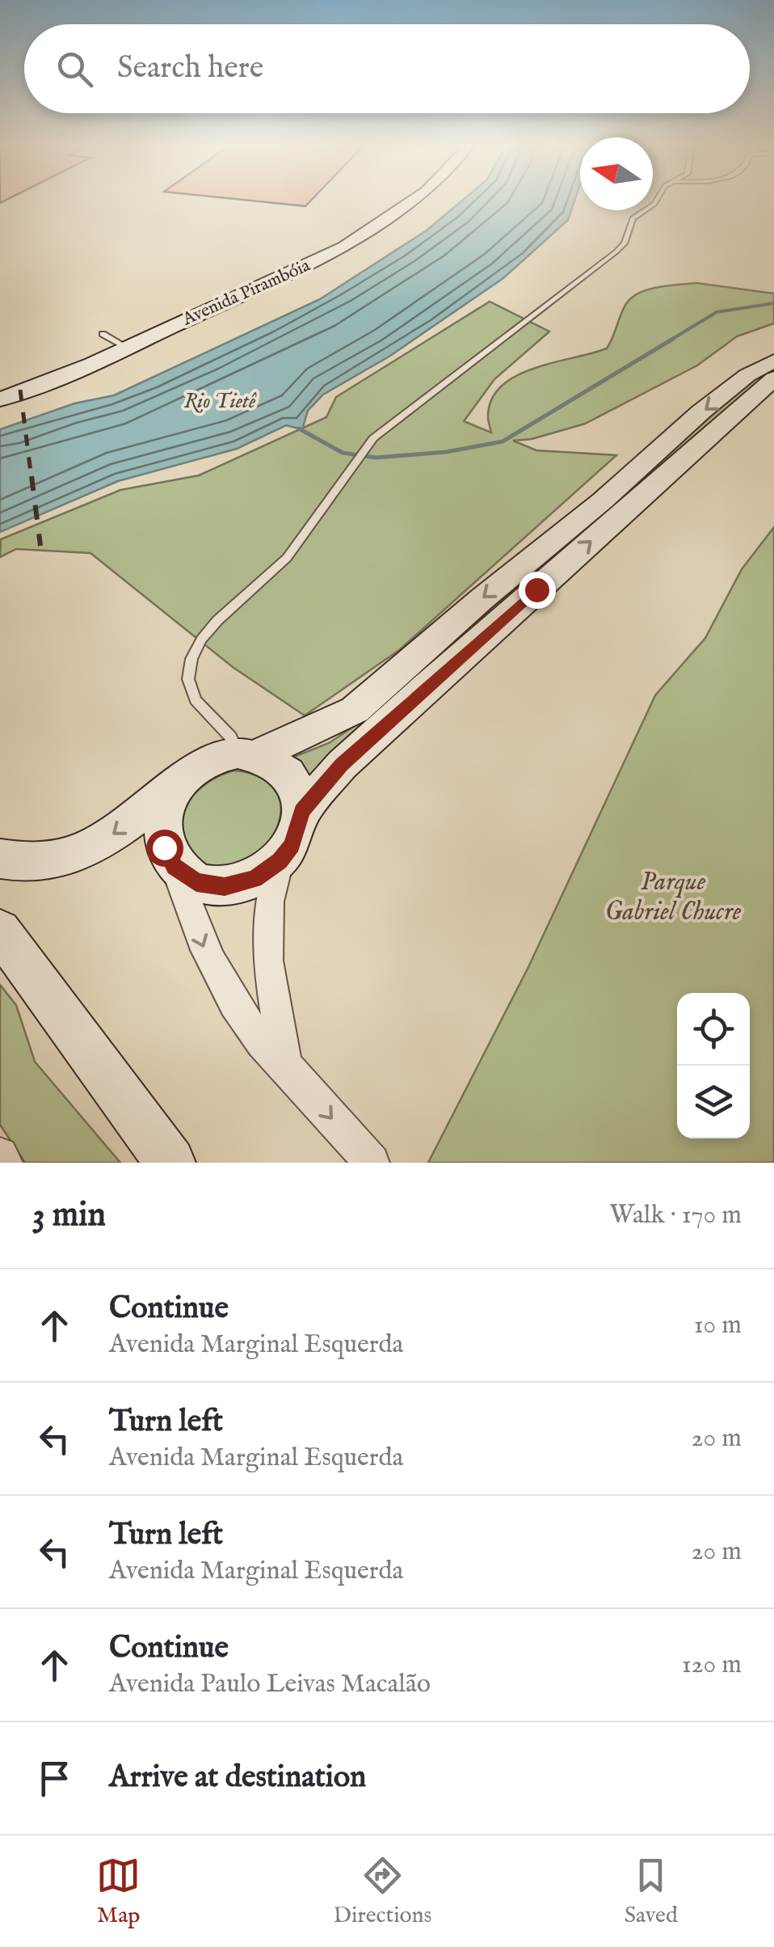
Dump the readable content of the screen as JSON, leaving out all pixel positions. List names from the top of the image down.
{
  "streets": {
    "main road": ["Avenida Pirambóia"]
  },
  "water": ["Rio Tietê"],
  "parks": ["Parque Gabriel Chucre"],
  "north": "left",
  "page": {
    "search": "Search here",
    "heading": ["3 min", "Walk · 170 m"],
    "list": [
      ["Continue", "Avenida Marginal Esquerda", "10 m"],
      ["Turn left", "Avenida Marginal Esquerda", "20 m"],
      ["Turn left", "Avenida Marginal Esquerda", "20 m"],
      ["Continue", "Avenida Paulo Leivas Macalão", "120 m"],
      "Arrive at destination"
    ],
    "nav": ["Map", "Directions", "Saved"]
  }
}
